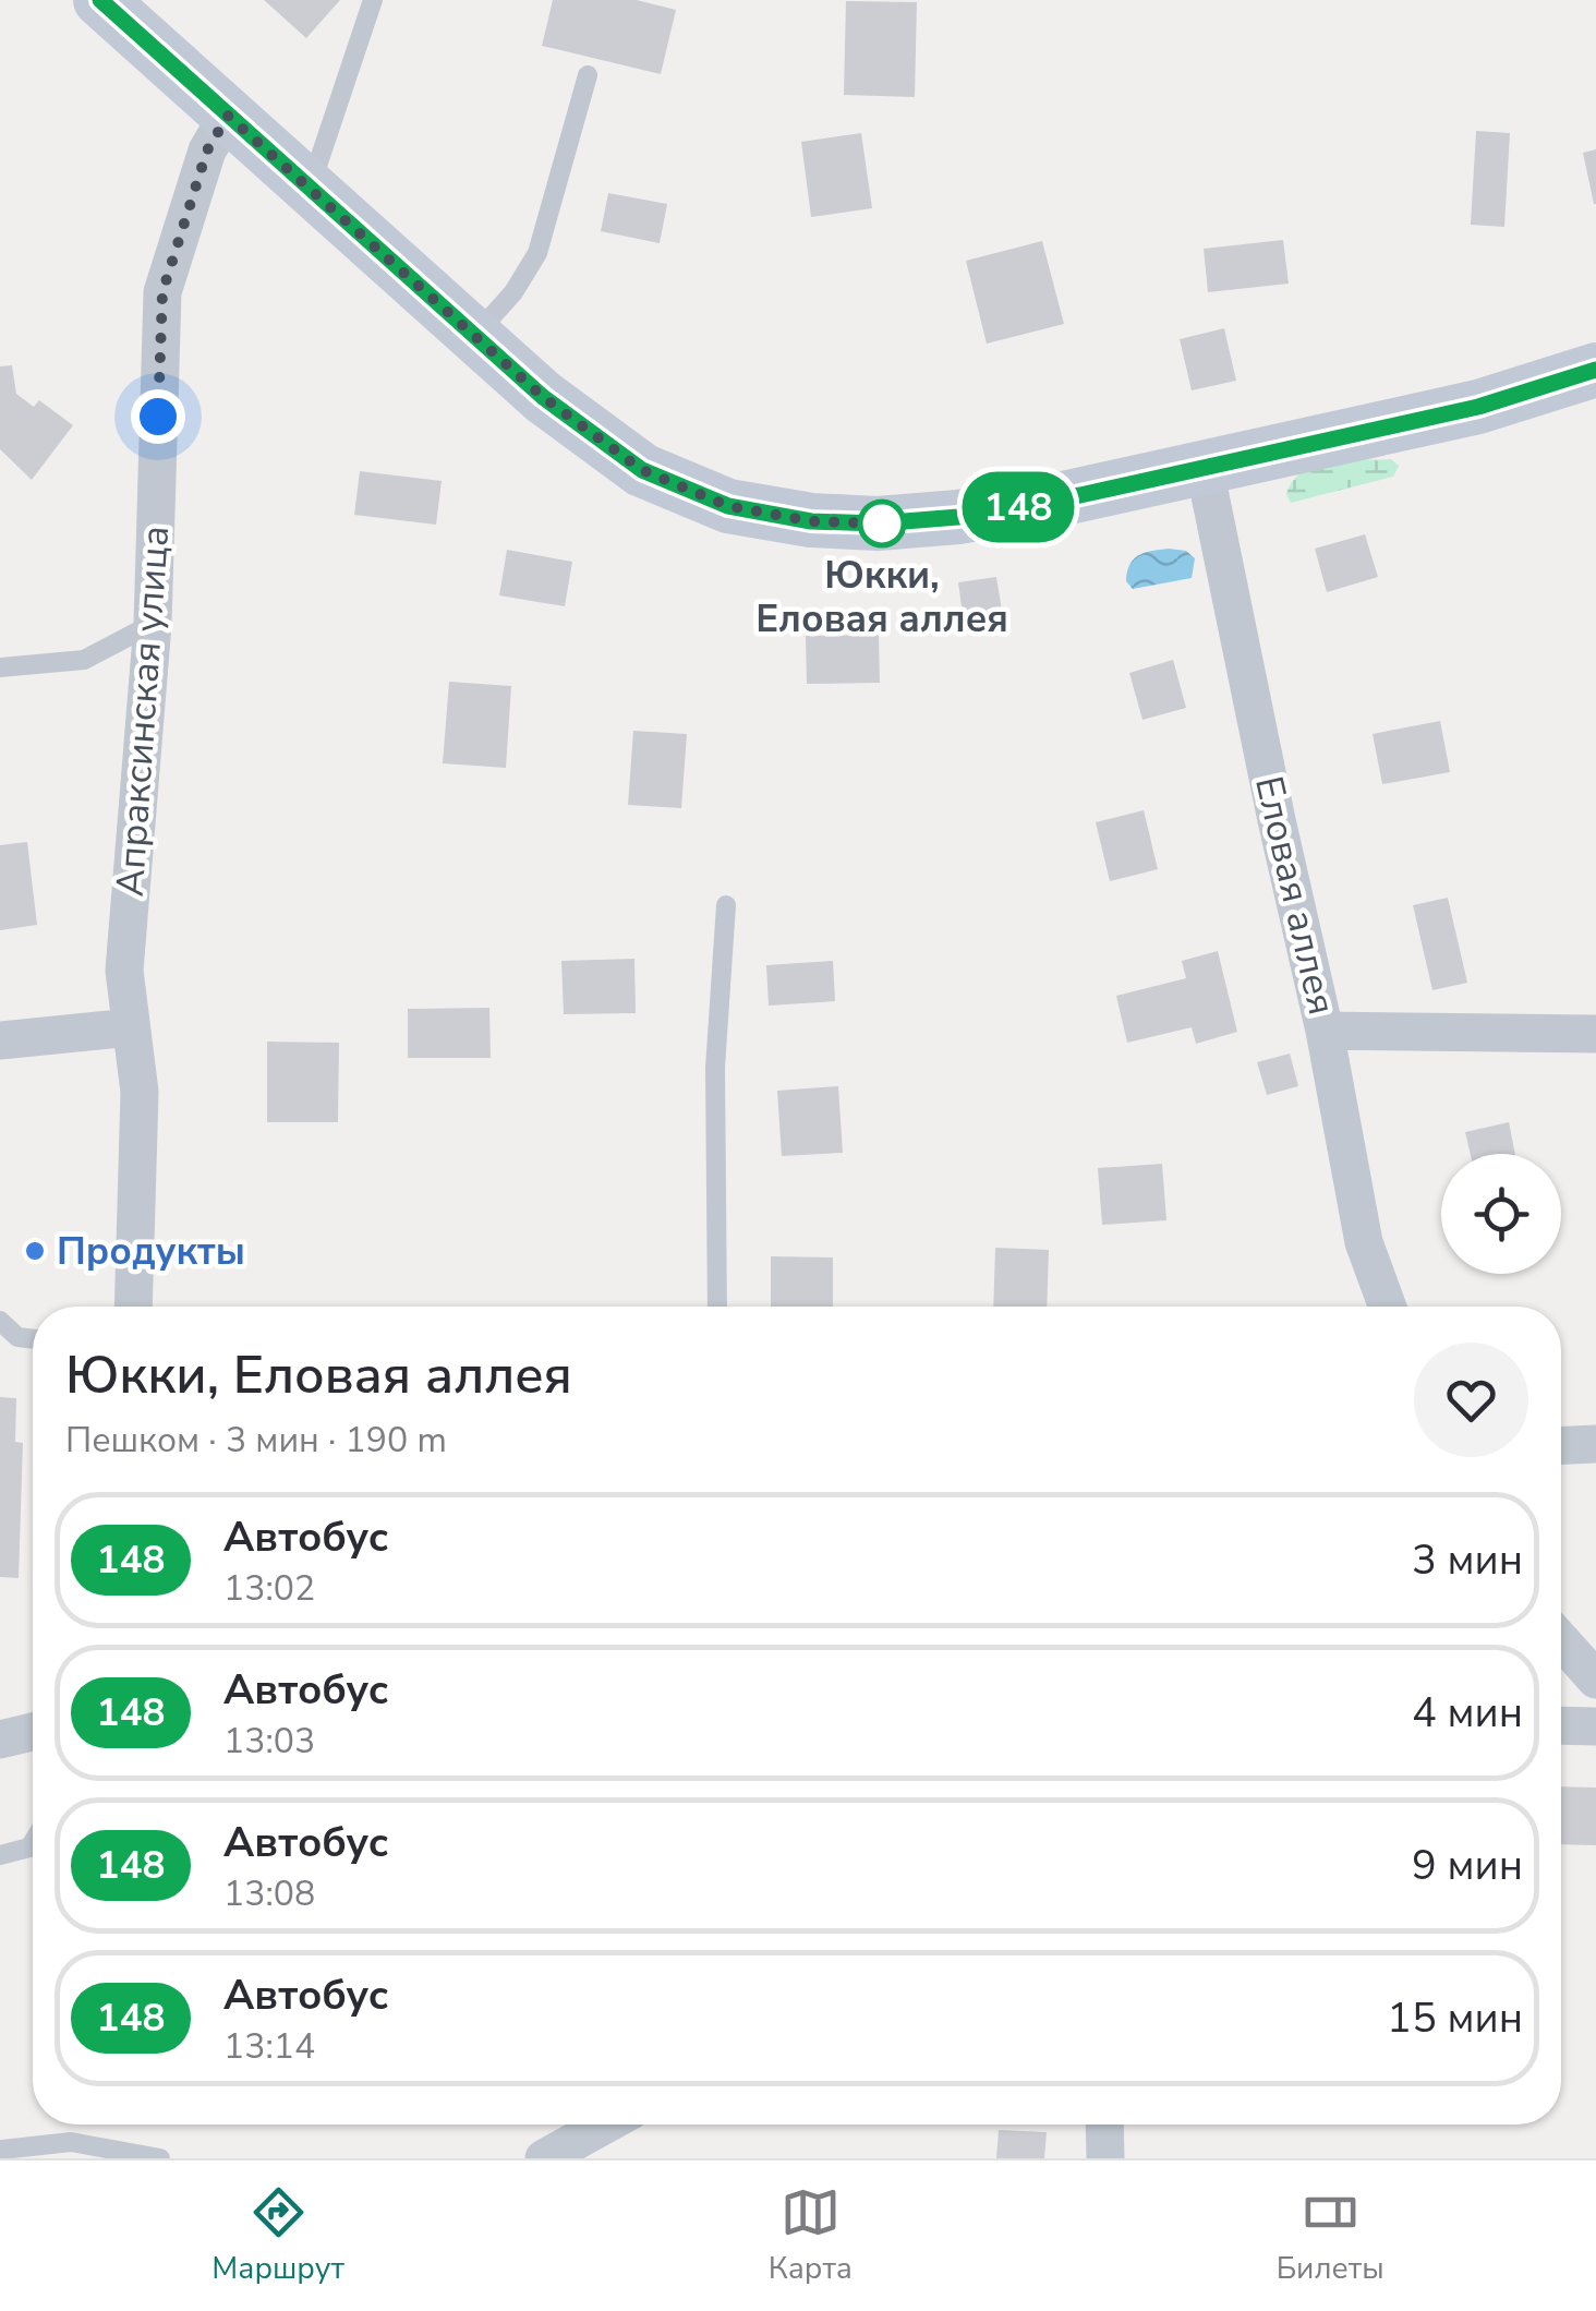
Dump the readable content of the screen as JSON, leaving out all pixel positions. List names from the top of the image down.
{
  "streets": {
    "street": ["Апраксинская улица", "Еловая аллея"]
  },
  "places": ["Юкки, Еловая аллея", "Продукты"],
  "lines": ["bus line 148"],
  "page": {
    "on_map": "148",
    "heading": ["Юкки, Еловая аллея", "Пешком · 3 мин · 190 m"],
    "list": [
      {
        "mark": "148",
        "name": "Автобус",
        "note": "13:02",
        "value": "3 мин"
      },
      {
        "mark": "148",
        "name": "Автобус",
        "note": "13:03",
        "value": "4 мин"
      },
      {
        "mark": "148",
        "name": "Автобус",
        "note": "13:08",
        "value": "9 мин"
      },
      {
        "mark": "148",
        "name": "Автобус",
        "note": "13:14",
        "value": "15 мин"
      }
    ],
    "tabs": ["Маршрут", "Карта", "Билеты"]
  }
}
